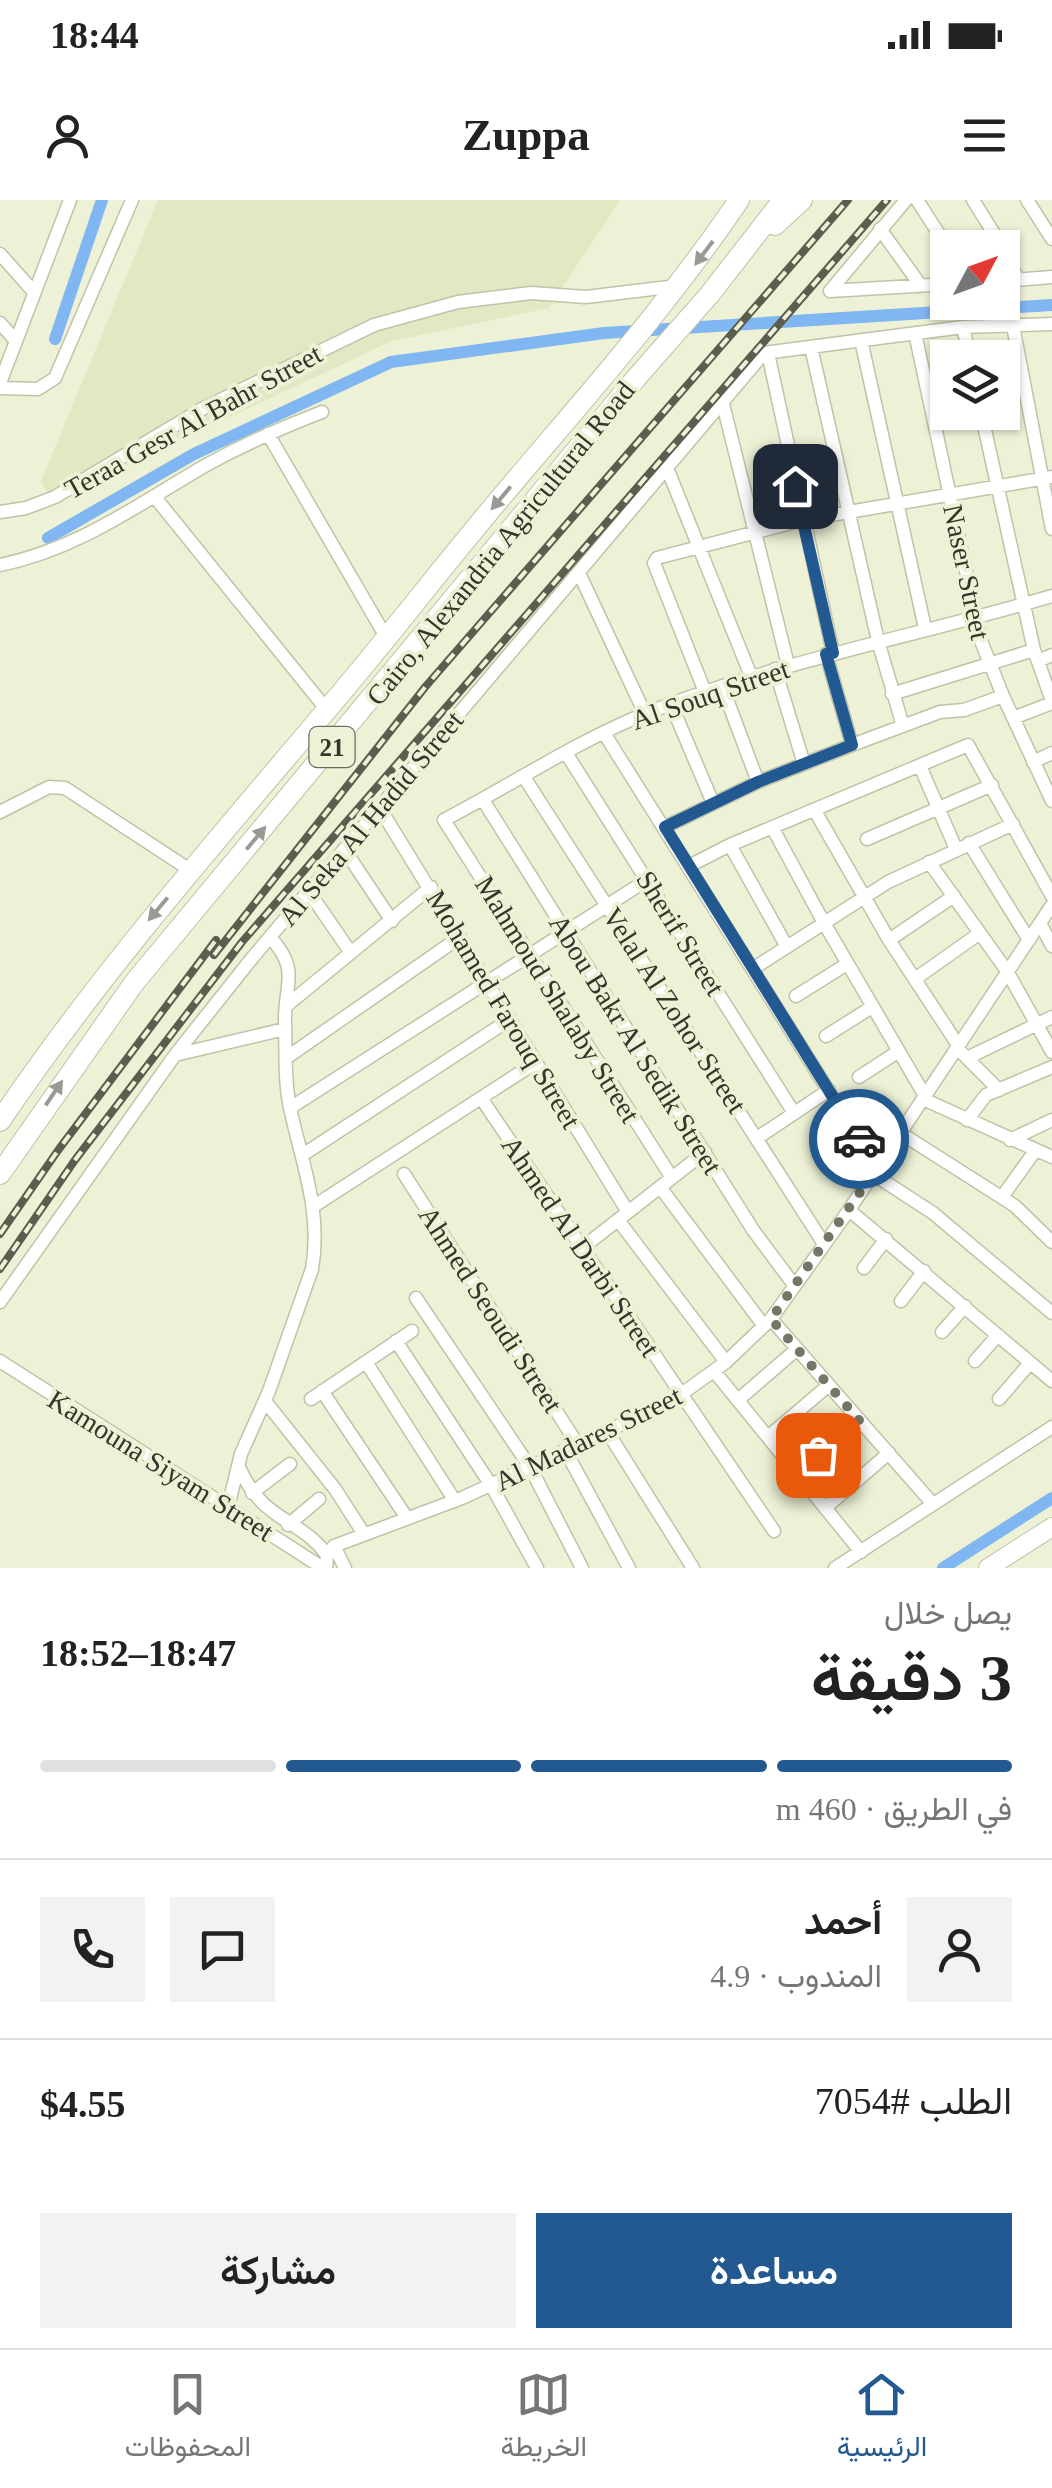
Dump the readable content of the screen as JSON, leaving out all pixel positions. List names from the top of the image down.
{
  "streets": {
    "highway": ["Cairo, Alexandria Agricultural Road", "21"],
    "street": [
      "Teraa Gesr Al Bahr Street",
      "Naser Street",
      "Al Souq Street",
      "Al Seka Al Hadid Street",
      "Sherif Street",
      "Mahmoud Shalaby Street",
      "Mohamed Farouq Street",
      "Velal Al Zohor Street",
      "Abou Bakr Al Sedik Street",
      "Ahmed Al Darbi Street",
      "Ahmed Seoudi Street",
      "Al Madares Street",
      "Kamouna Siyam Street"
    ]
  },
  "crossings": [
    ["Teraa Gesr Al Bahr Street", "Cairo, Alexandria Agricultural Road"],
    ["Naser Street", "Al Souq Street"],
    ["Al Souq Street", "Sherif Street"],
    ["Al Souq Street", "Mahmoud Shalaby Street"],
    ["Al Souq Street", "Velal Al Zohor Street"],
    ["Al Souq Street", "Abou Bakr Al Sedik Street"],
    ["Al Seka Al Hadid Street", "Mohamed Farouq Street"],
    ["Mahmoud Shalaby Street", "Al Madares Street"],
    ["Mohamed Farouq Street", "Al Madares Street"],
    ["Velal Al Zohor Street", "Al Madares Street"],
    ["Abou Bakr Al Sedik Street", "Al Madares Street"],
    ["Ahmed Al Darbi Street", "Al Madares Street"],
    ["Ahmed Seoudi Street", "Al Madares Street"],
    ["Al Madares Street", "Kamouna Siyam Street"]
  ],
  "north": "top right",
  "page": {
    "status": "18:44",
    "header": "Zuppa",
    "heading": ["3 دقيقة", "يصل خلال", "18:47–18:52"],
    "panel": [
      "أحمد",
      "المندوب · 4.9",
      "الطلب #7054",
      "$4.55"
    ],
    "bar": "في الطريق · 460 m",
    "buttons": ["مساعدة", "مشاركة"],
    "tabs": ["الرئيسية", "الخريطة", "المحفوظات"]
  }
}
